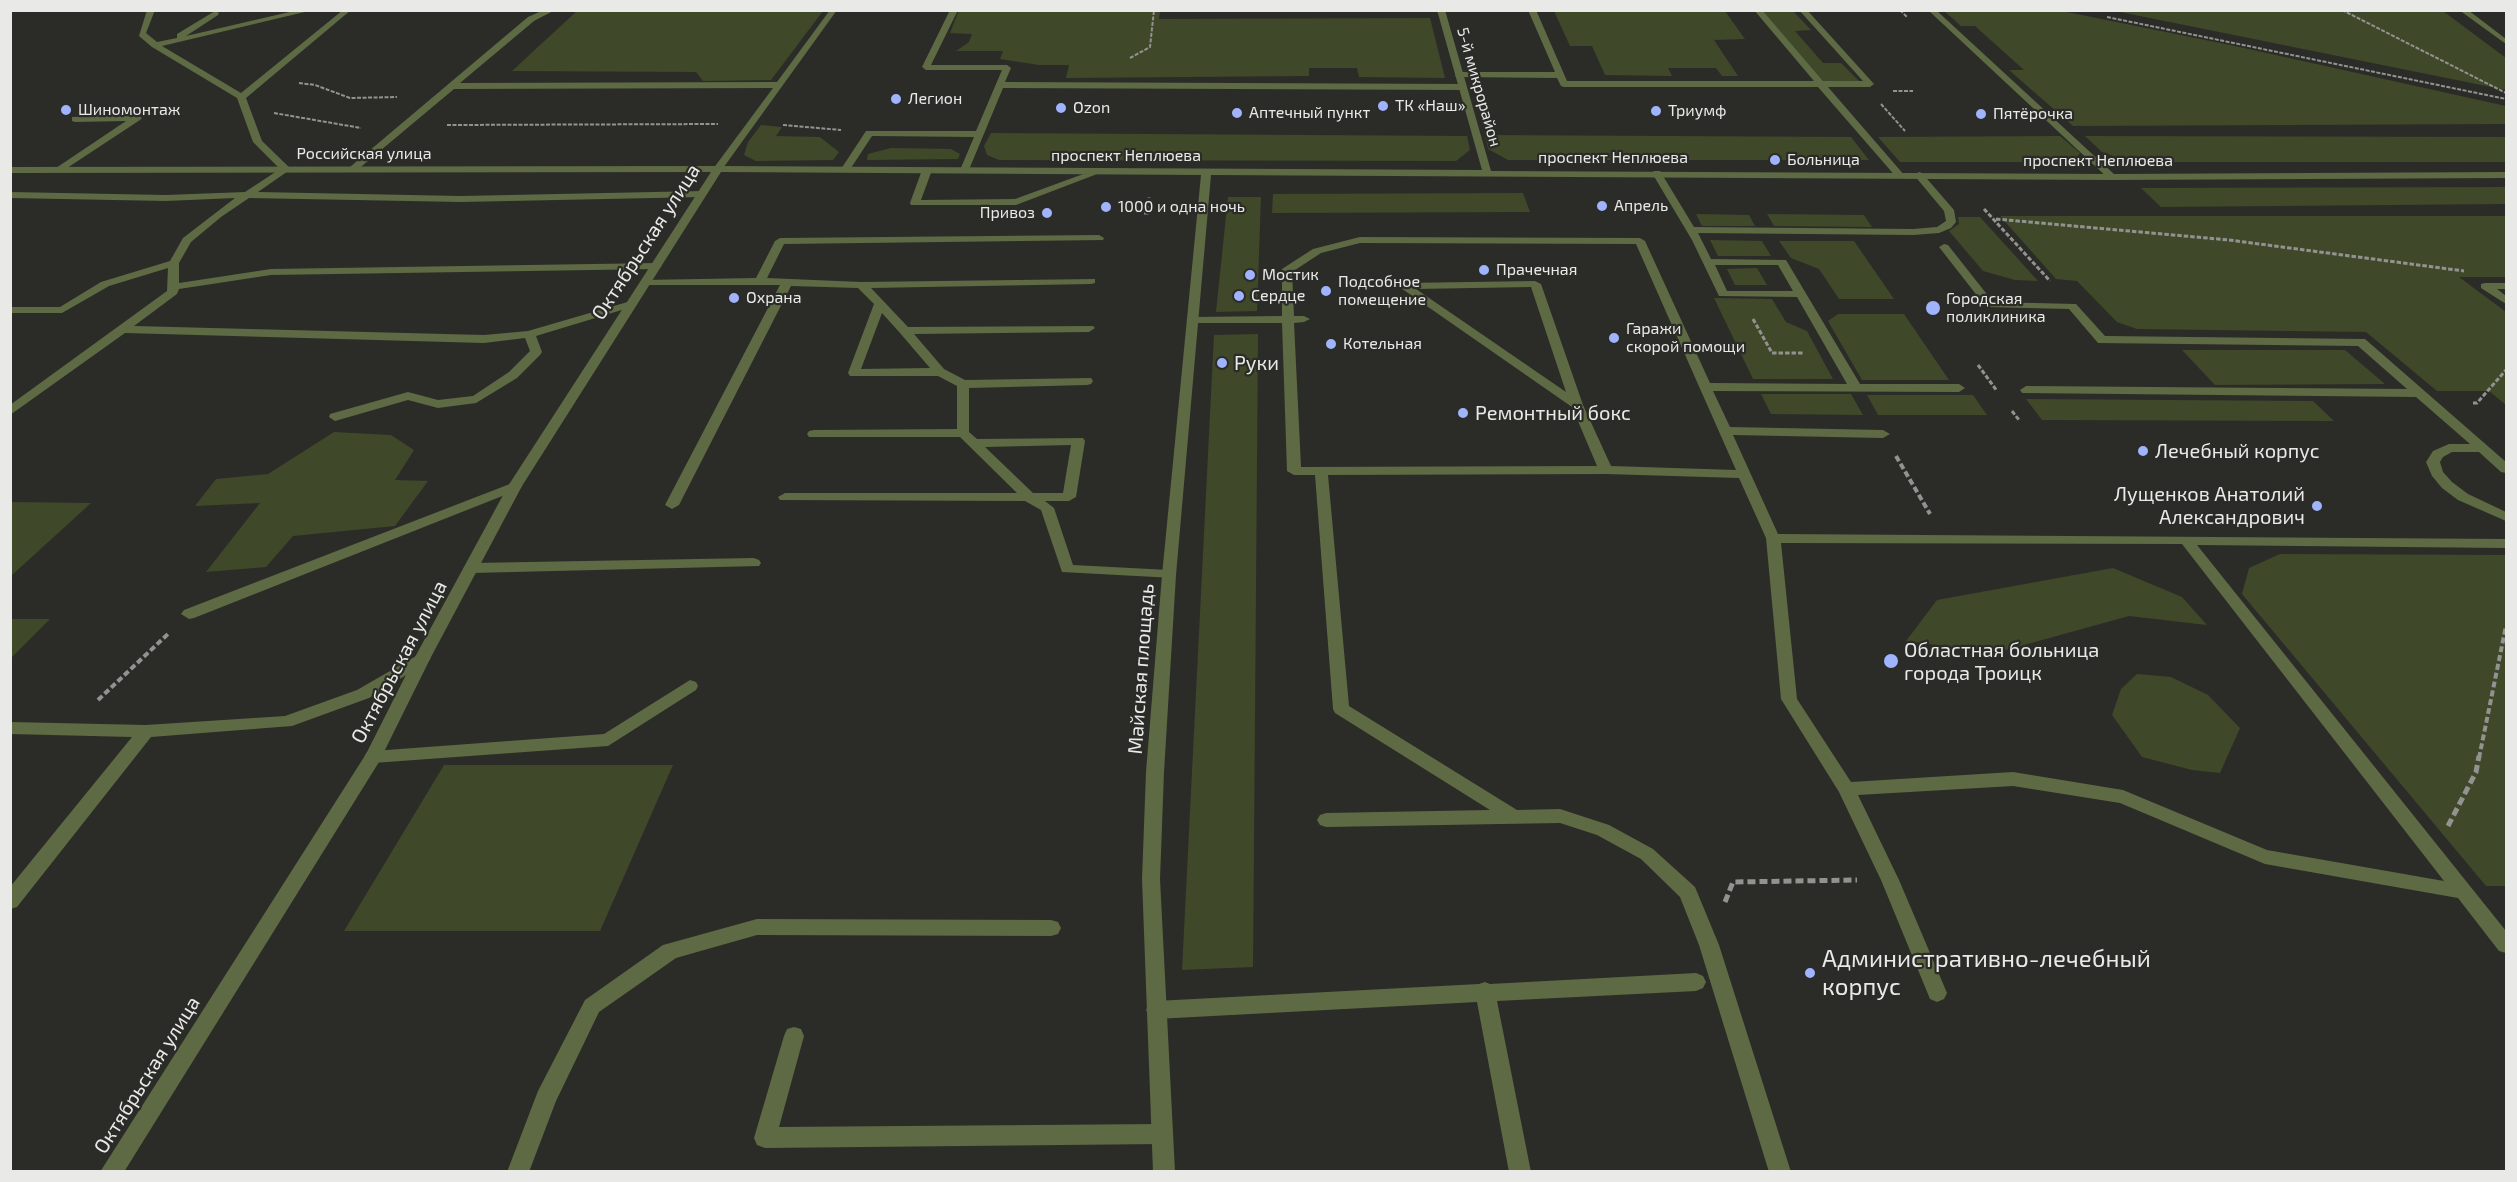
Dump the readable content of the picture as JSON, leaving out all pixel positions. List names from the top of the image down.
{
  "streets": {
    "street": [
      "5-й микрорайон",
      "Российская улица",
      "проспект Неплюева",
      "Октябрьская улица",
      "Майская площадь"
    ]
  },
  "crossings": [
    ["5-й микрорайон", "проспект Неплюева"],
    ["Российская улица", "проспект Неплюева"],
    ["Российская улица", "Октябрьская улица"],
    ["проспект Неплюева", "Октябрьская улица"],
    ["проспект Неплюева", "Майская площадь"]
  ],
  "places": [
    "Легион",
    "ТК «Наш»",
    "Ozon",
    "Шиномонтаж",
    "Триумф",
    "Аптечный пункт",
    "Пятёрочка",
    "Больница",
    "Апрель",
    "1000 и одна ночь",
    "Привоз",
    "Прачечная",
    "Мостик",
    "Подсобное помещение",
    "Сердце",
    "Охрана",
    "Городская поликлиника",
    "Гаражи скорой помощи",
    "Котельная",
    "Руки",
    "Ремонтный бокс",
    "Лечебный корпус",
    "Лущенков Анатолий Александрович",
    "Областная больница города Троицк",
    "Административно-лечебный корпус"
  ]
}
